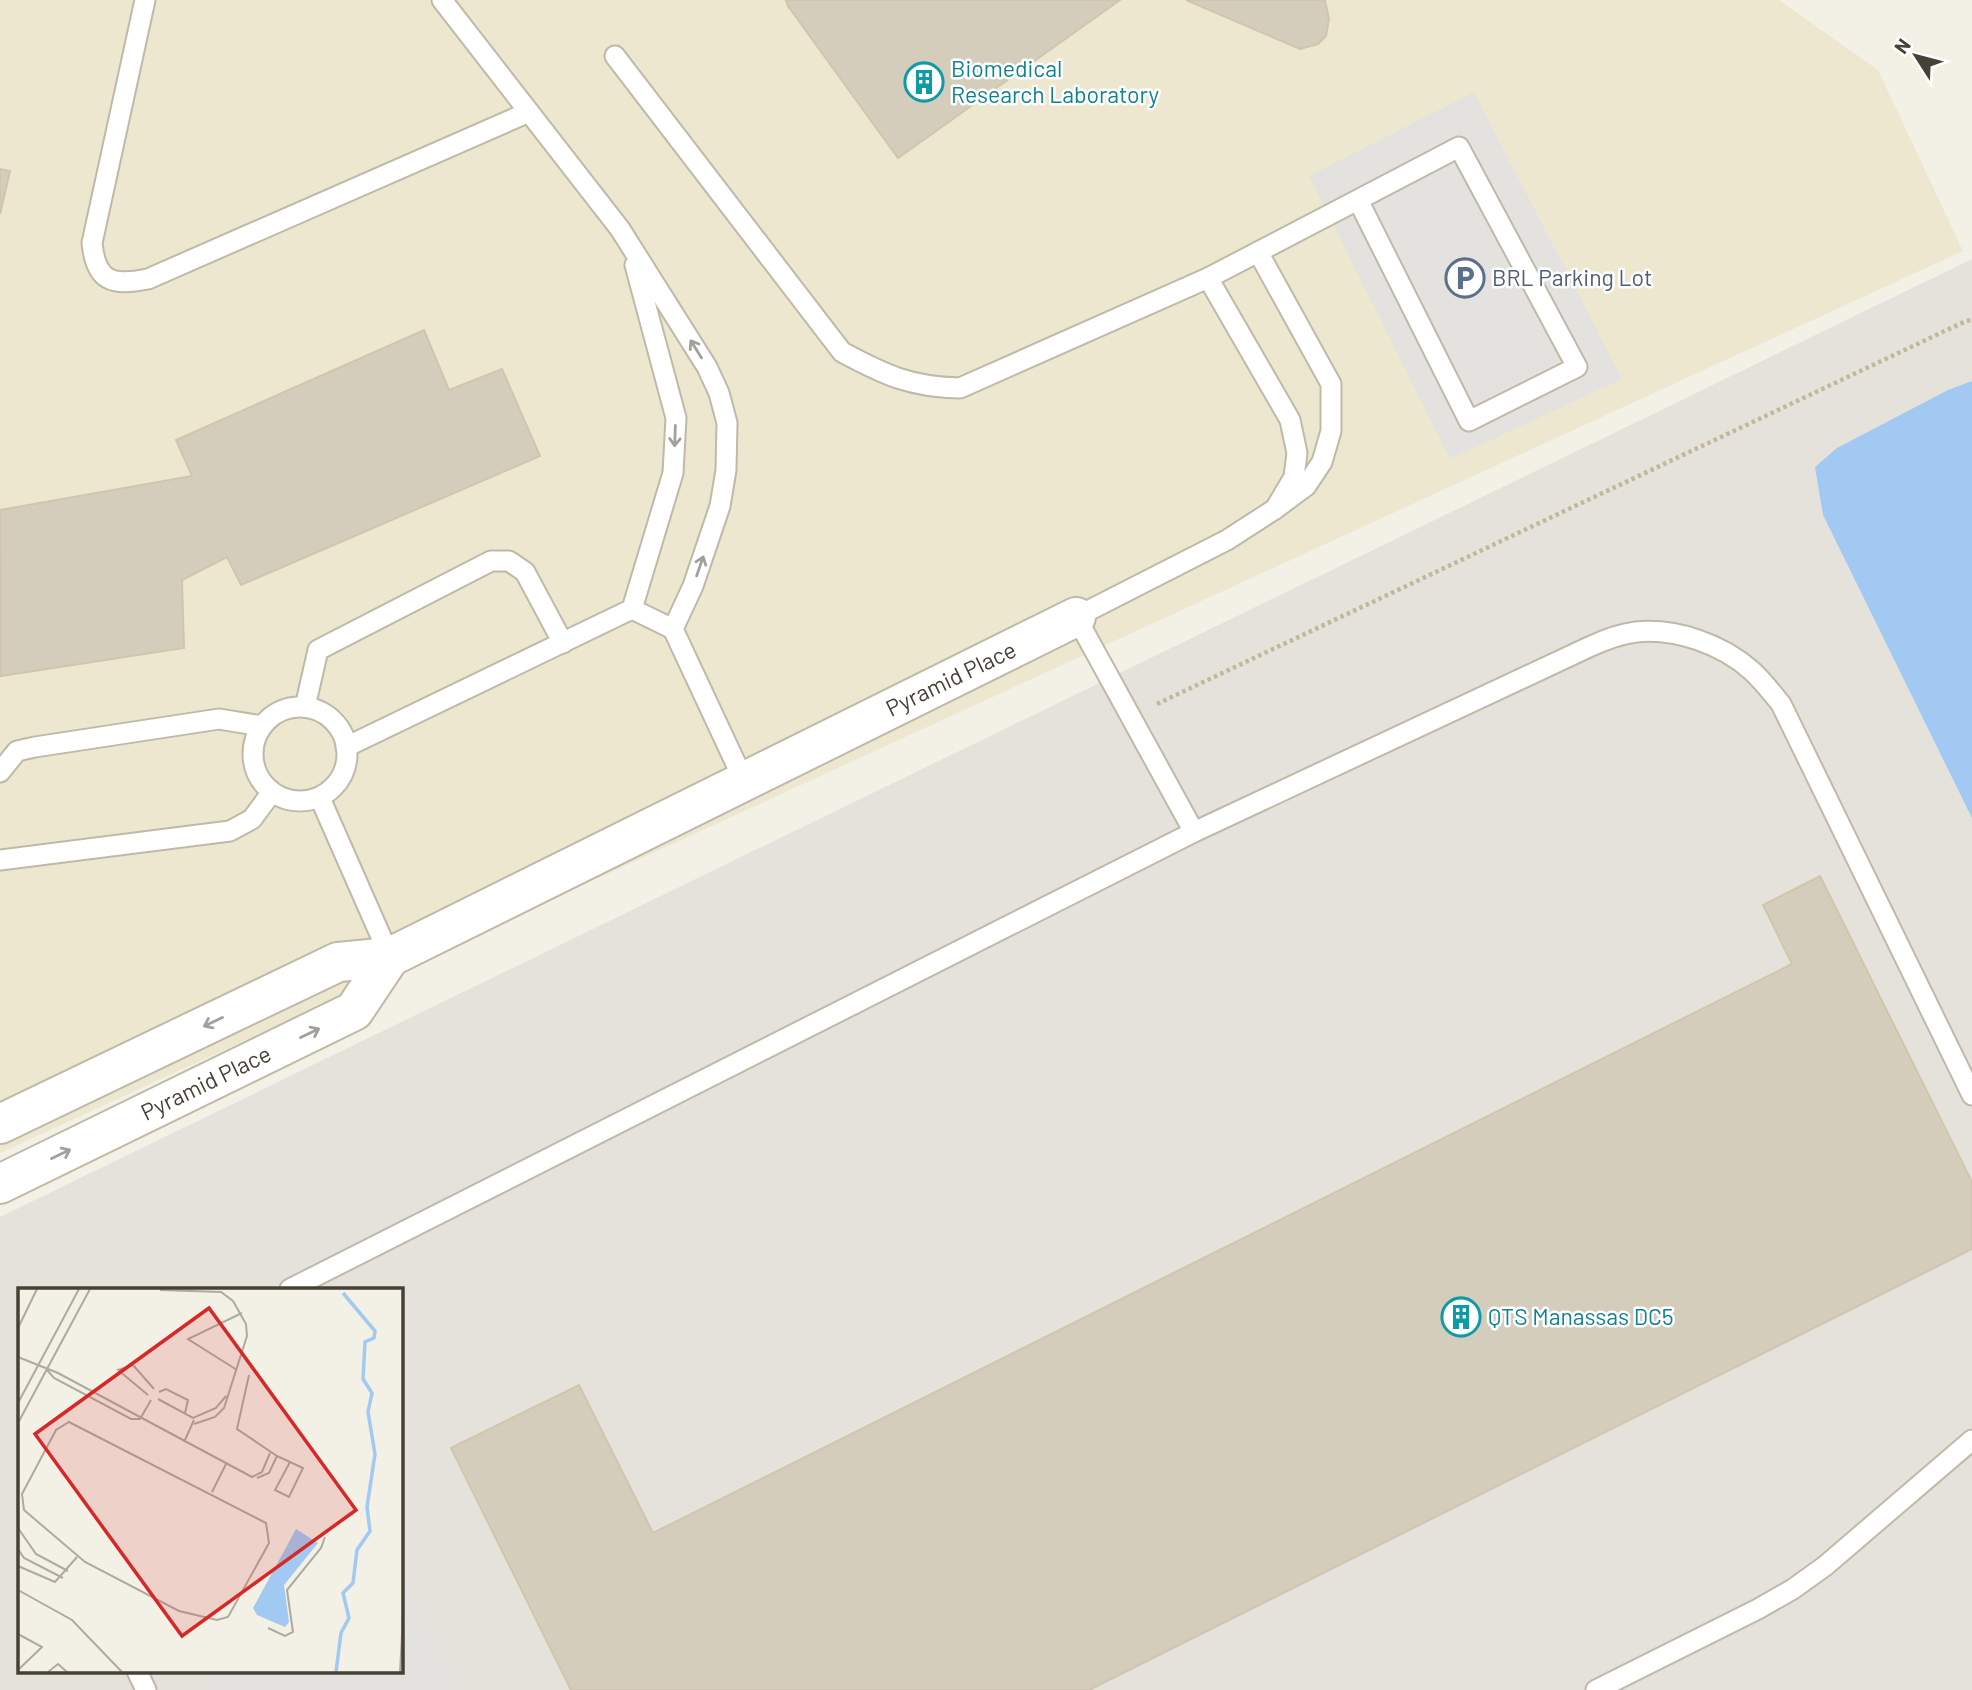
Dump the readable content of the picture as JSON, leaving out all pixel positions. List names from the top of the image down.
{
  "streets": {
    "street": ["Pyramid Place"]
  },
  "places": {
    "building": ["Biomedical Research Laboratory", "QTS Manassas DC5"],
    "parking": ["BRL Parking Lot"]
  },
  "north": "top left"
}
